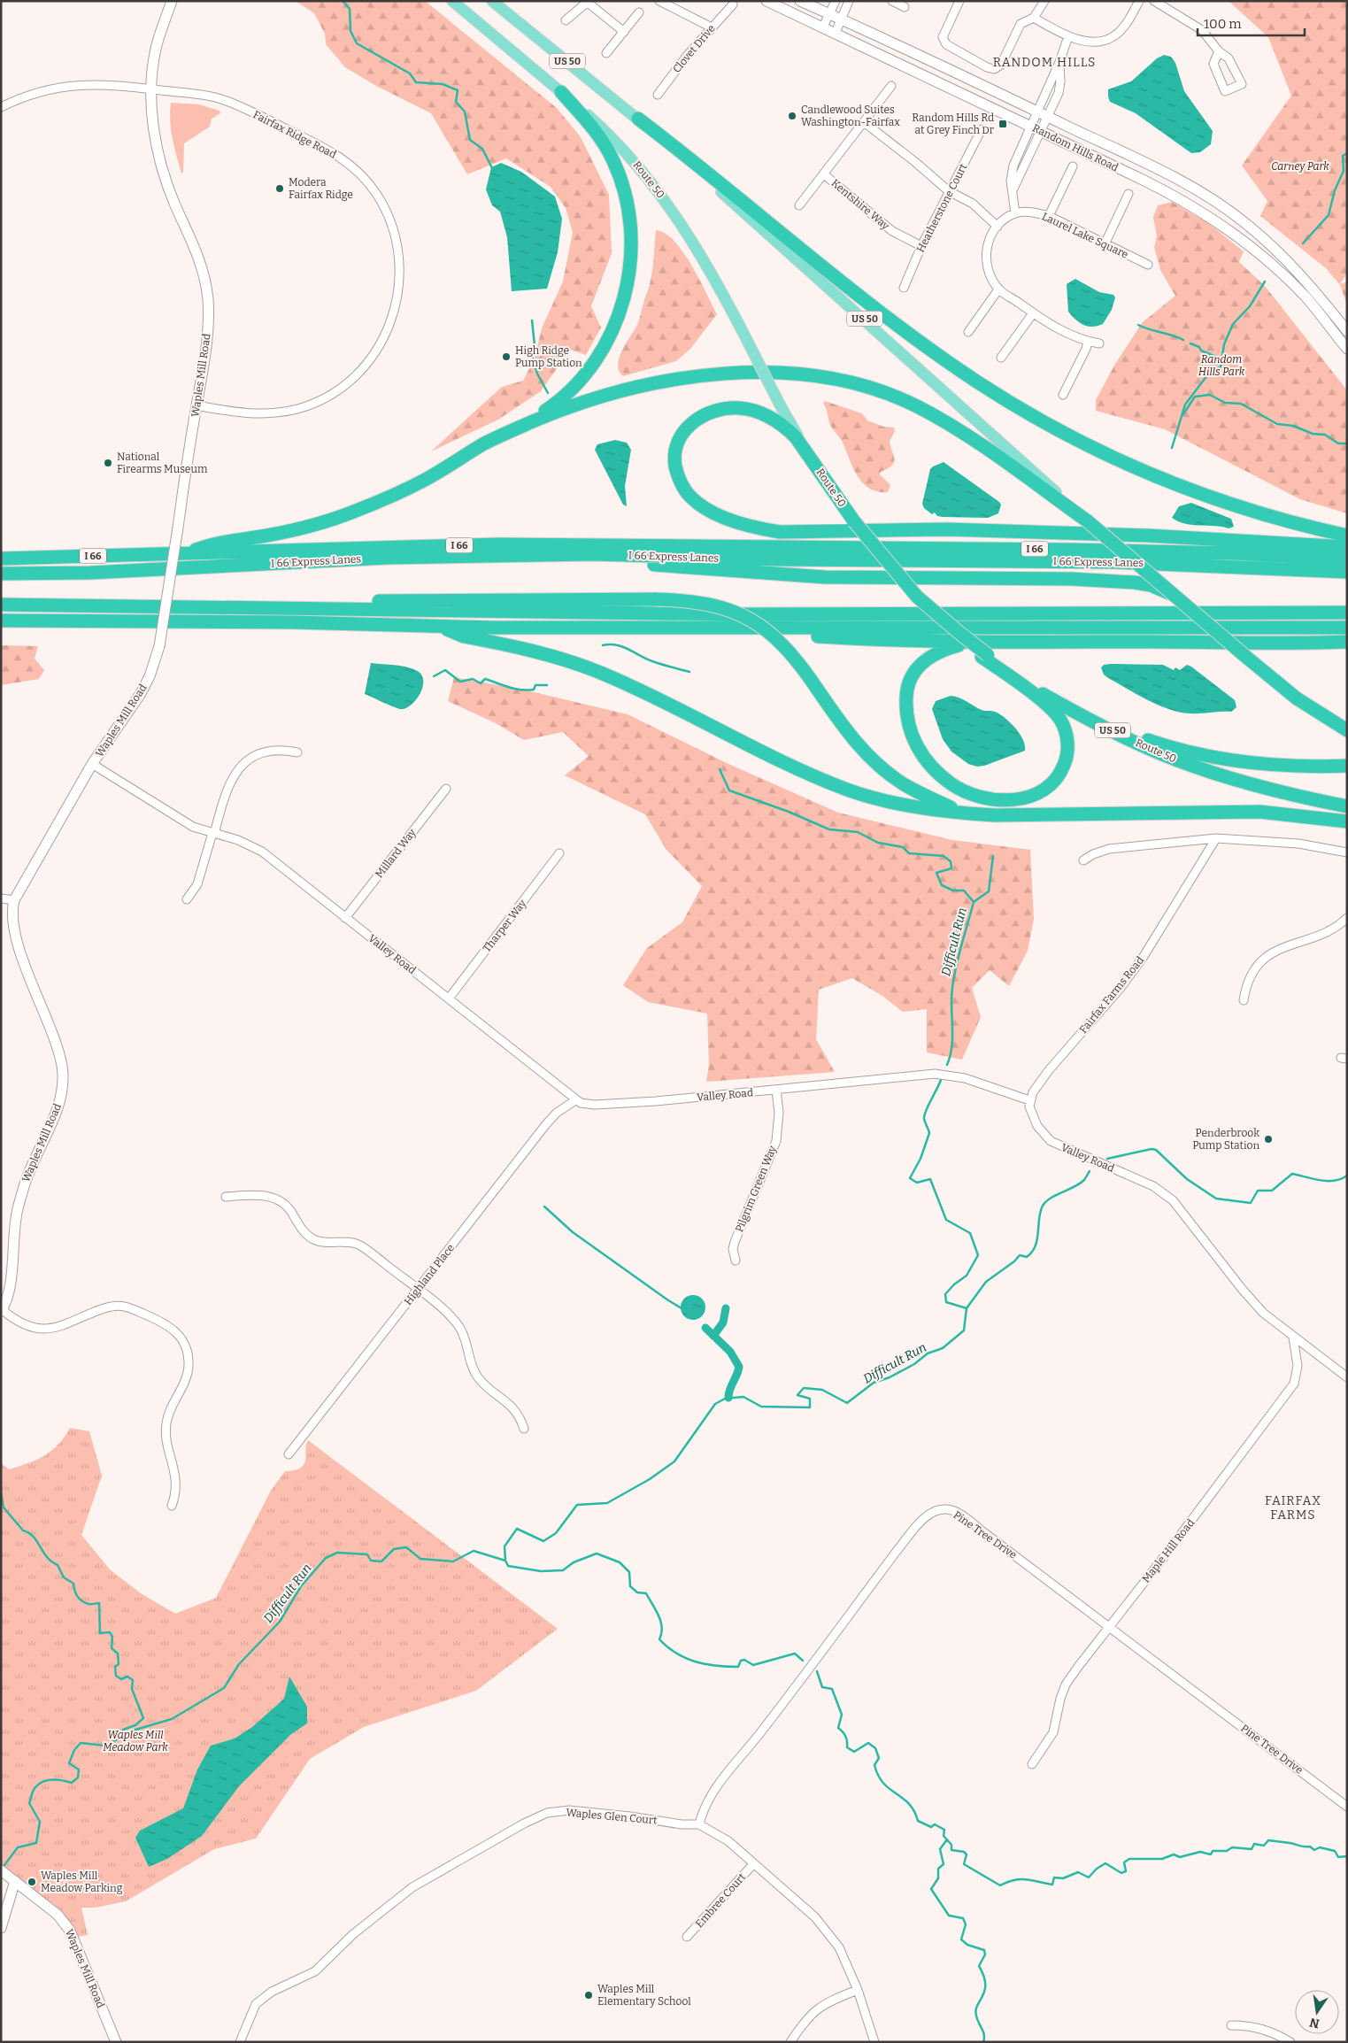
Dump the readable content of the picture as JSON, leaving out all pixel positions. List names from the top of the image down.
{
  "streets": {
    "highway": [
      "US 50",
      "Route 50",
      "I 66",
      "I 66 Express Lanes"
    ],
    "main road": ["Random Hills Road", "Waples Mill Road"],
    "street": [
      "Clovet Drive",
      "Fairfax Ridge Road",
      "Kentshire Way",
      "Heatherstone Court",
      "Laurel Lake Square",
      "Millard Way",
      "Tharper Way",
      "Valley Road",
      "Fairfax Farms Road",
      "Pilgrim Green Way",
      "Highland Place",
      "Pine Tree Drive",
      "Maple Hill Road",
      "Waples Glen Court",
      "Embree Court"
    ]
  },
  "crossings": [
    ["Fairfax Ridge Road", "Waples Mill Road"],
    ["Kentshire Way", "Heatherstone Court"],
    ["Waples Mill Road", "Valley Road"],
    ["Millard Way", "Valley Road"],
    ["Tharper Way", "Valley Road"],
    ["Valley Road", "Fairfax Farms Road"],
    ["Valley Road", "Pilgrim Green Way"],
    ["Valley Road", "Highland Place"],
    ["Valley Road", "Maple Hill Road"],
    ["Pine Tree Drive", "Maple Hill Road"],
    ["Pine Tree Drive", "Waples Glen Court"],
    ["Waples Glen Court", "Embree Court"]
  ],
  "districts": ["RANDOM HILLS", "FAIRFAX FARMS"],
  "water": ["Difficult Run"],
  "parks": ["Carney Park", "Random Hills Park", "Waples Mill Meadow Park"],
  "places": {
    "other": [
      "Candlewood Suites Washington-Fairfax",
      "Modera Fairfax Ridge",
      "High Ridge Pump Station",
      "National Firearms Museum",
      "Penderbrook Pump Station",
      "Waples Mill Meadow Parking",
      "Waples Mill Elementary School"
    ],
    "transit": ["Random Hills Rd at Grey Finch Dr"]
  },
  "scale_bar": "100 m",
  "north": "bottom"
}
